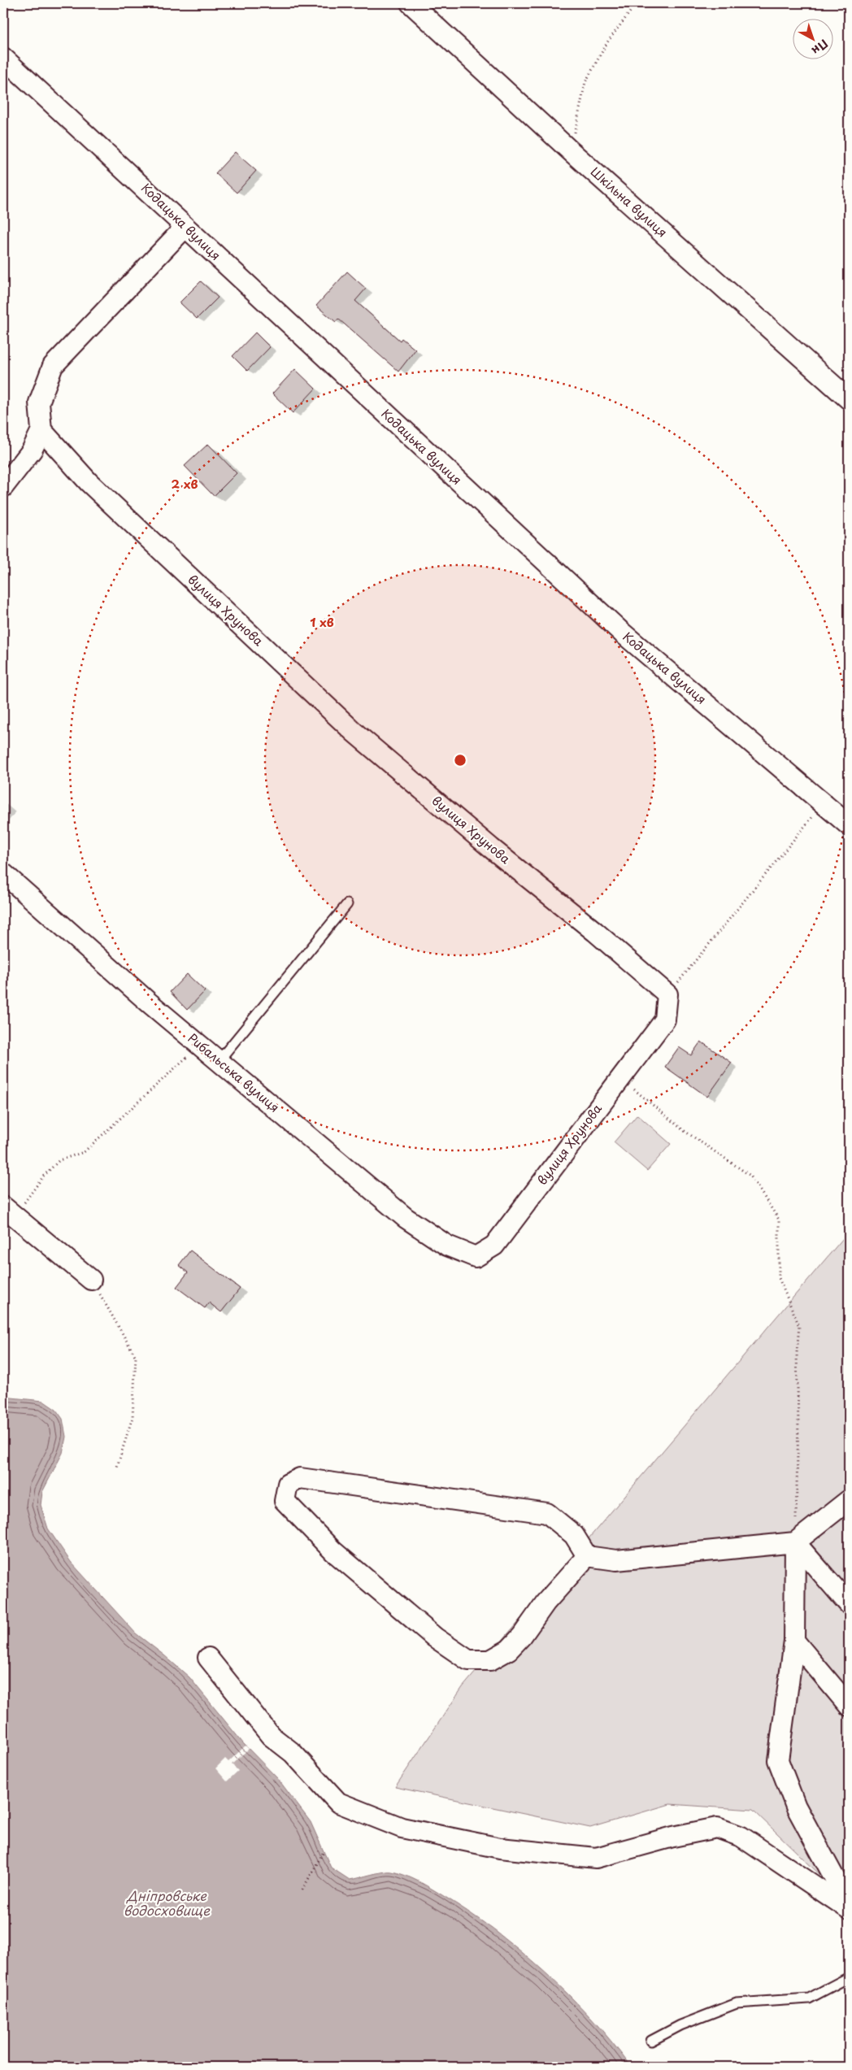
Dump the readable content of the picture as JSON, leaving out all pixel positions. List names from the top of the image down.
{
  "streets": {
    "street": [
      "Шкільна вулиця",
      "Кодацька вулиця",
      "вулиця Хрунова",
      "Рибальська вулиця"
    ]
  },
  "crossings": [
    ["вулиця Хрунова", "Рибальська вулиця"]
  ],
  "water": ["Дніпровське водосховище"],
  "north": "bottom right",
  "rings": ["2 хв", "1 хв"]
}
